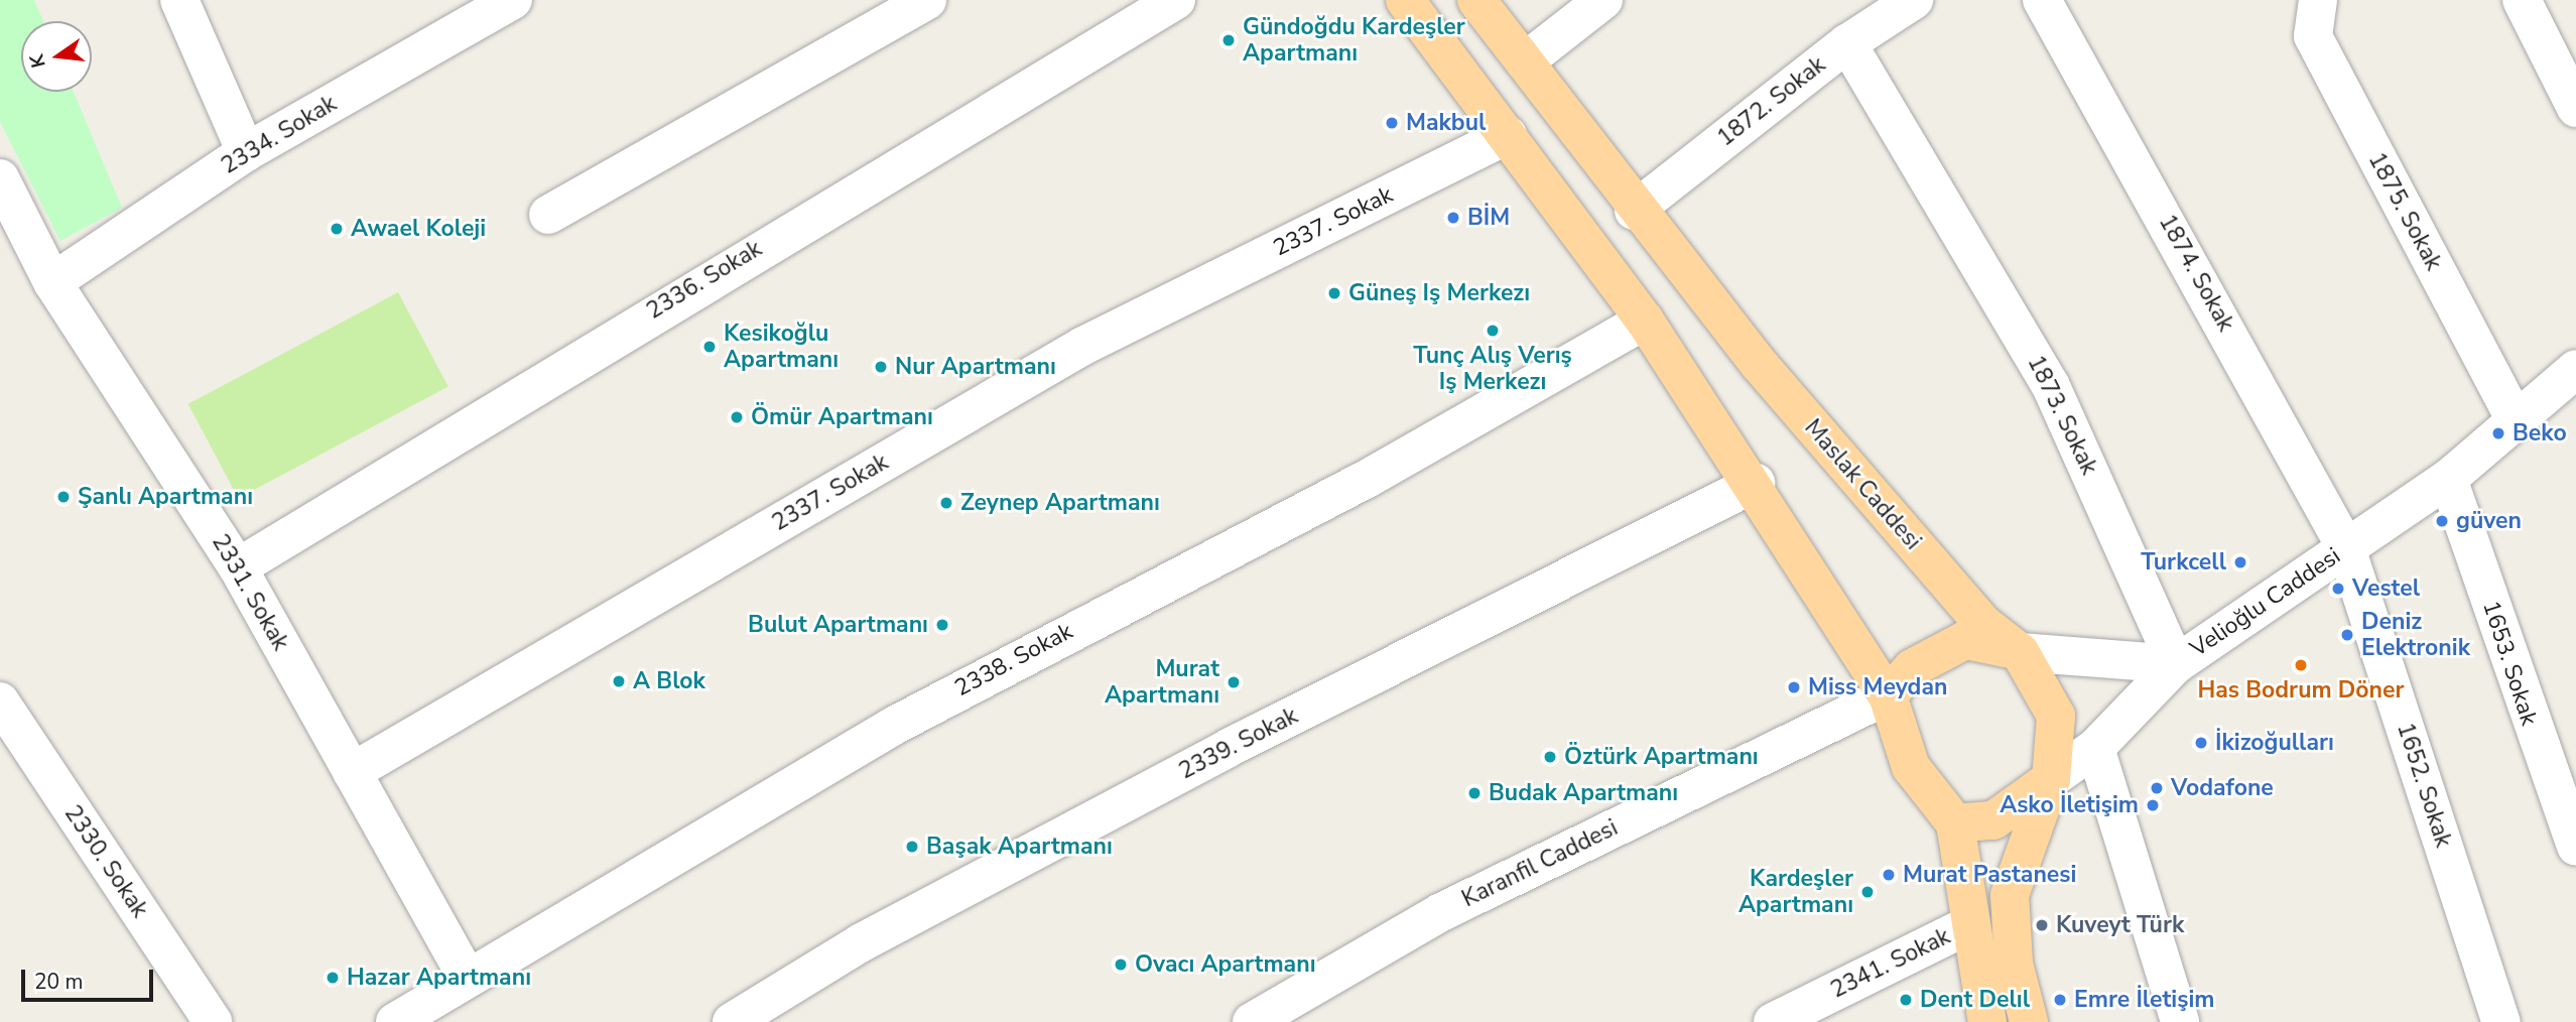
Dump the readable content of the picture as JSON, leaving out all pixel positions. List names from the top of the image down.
{
  "streets": {
    "main road": ["Maslak Caddesi", "Velioğlu Caddesi", "Karanfil Caddesi"],
    "street": [
      "1872. Sokak",
      "2334. Sokak",
      "1875. Sokak",
      "2337. Sokak",
      "1874. Sokak",
      "2336. Sokak",
      "1873. Sokak",
      "2331. Sokak",
      "2338. Sokak",
      "1653. Sokak",
      "2339. Sokak",
      "1652. Sokak",
      "2330. Sokak",
      "2341. Sokak"
    ]
  },
  "crossings": [
    ["1872. Sokak", "1873. Sokak"],
    ["1872. Sokak", "Maslak Caddesi"],
    ["2334. Sokak", "2331. Sokak"],
    ["1875. Sokak", "Velioğlu Caddesi"],
    ["2337. Sokak", "2331. Sokak"],
    ["1874. Sokak", "Velioğlu Caddesi"],
    ["1874. Sokak", "1652. Sokak"],
    ["2336. Sokak", "2331. Sokak"],
    ["1873. Sokak", "Velioğlu Caddesi"],
    ["Maslak Caddesi", "Velioğlu Caddesi"],
    ["Maslak Caddesi", "Karanfil Caddesi"],
    ["2331. Sokak", "2338. Sokak"],
    ["Velioğlu Caddesi", "1653. Sokak"],
    ["Velioğlu Caddesi", "1652. Sokak"],
    ["Velioğlu Caddesi", "Karanfil Caddesi"]
  ],
  "places": [
    "Gündoğdu Kardeşler Apartmanı",
    "Makbul",
    "BİM",
    "Awael Koleji",
    "Güneş Iş Merkezı",
    "Tunç Alış Verış Iş Merkezı",
    "Kesikoğlu Apartmanı",
    "Nur Apartmanı",
    "Ömür Apartmanı",
    "Beko",
    "Şanlı Apartmanı",
    "Zeynep Apartmanı",
    "güven",
    "Turkcell",
    "Vestel",
    "Bulut Apartmanı",
    "Deniz Elektronik",
    "Has Bodrum Döner",
    "A Blok",
    "Murat Apartmanı",
    "Miss Meydan",
    "İkizoğulları",
    "Öztürk Apartmanı",
    "Vodafone",
    "Budak Apartmanı",
    "Asko İletişim",
    "Başak Apartmanı",
    "Murat Pastanesi",
    "Kardeşler Apartmanı",
    "Kuveyt Türk",
    "Ovacı Apartmanı",
    "Hazar Apartmanı",
    "Dent Delıl",
    "Emre İletişim"
  ],
  "scale_bar": "20 m",
  "north": "left"
}
